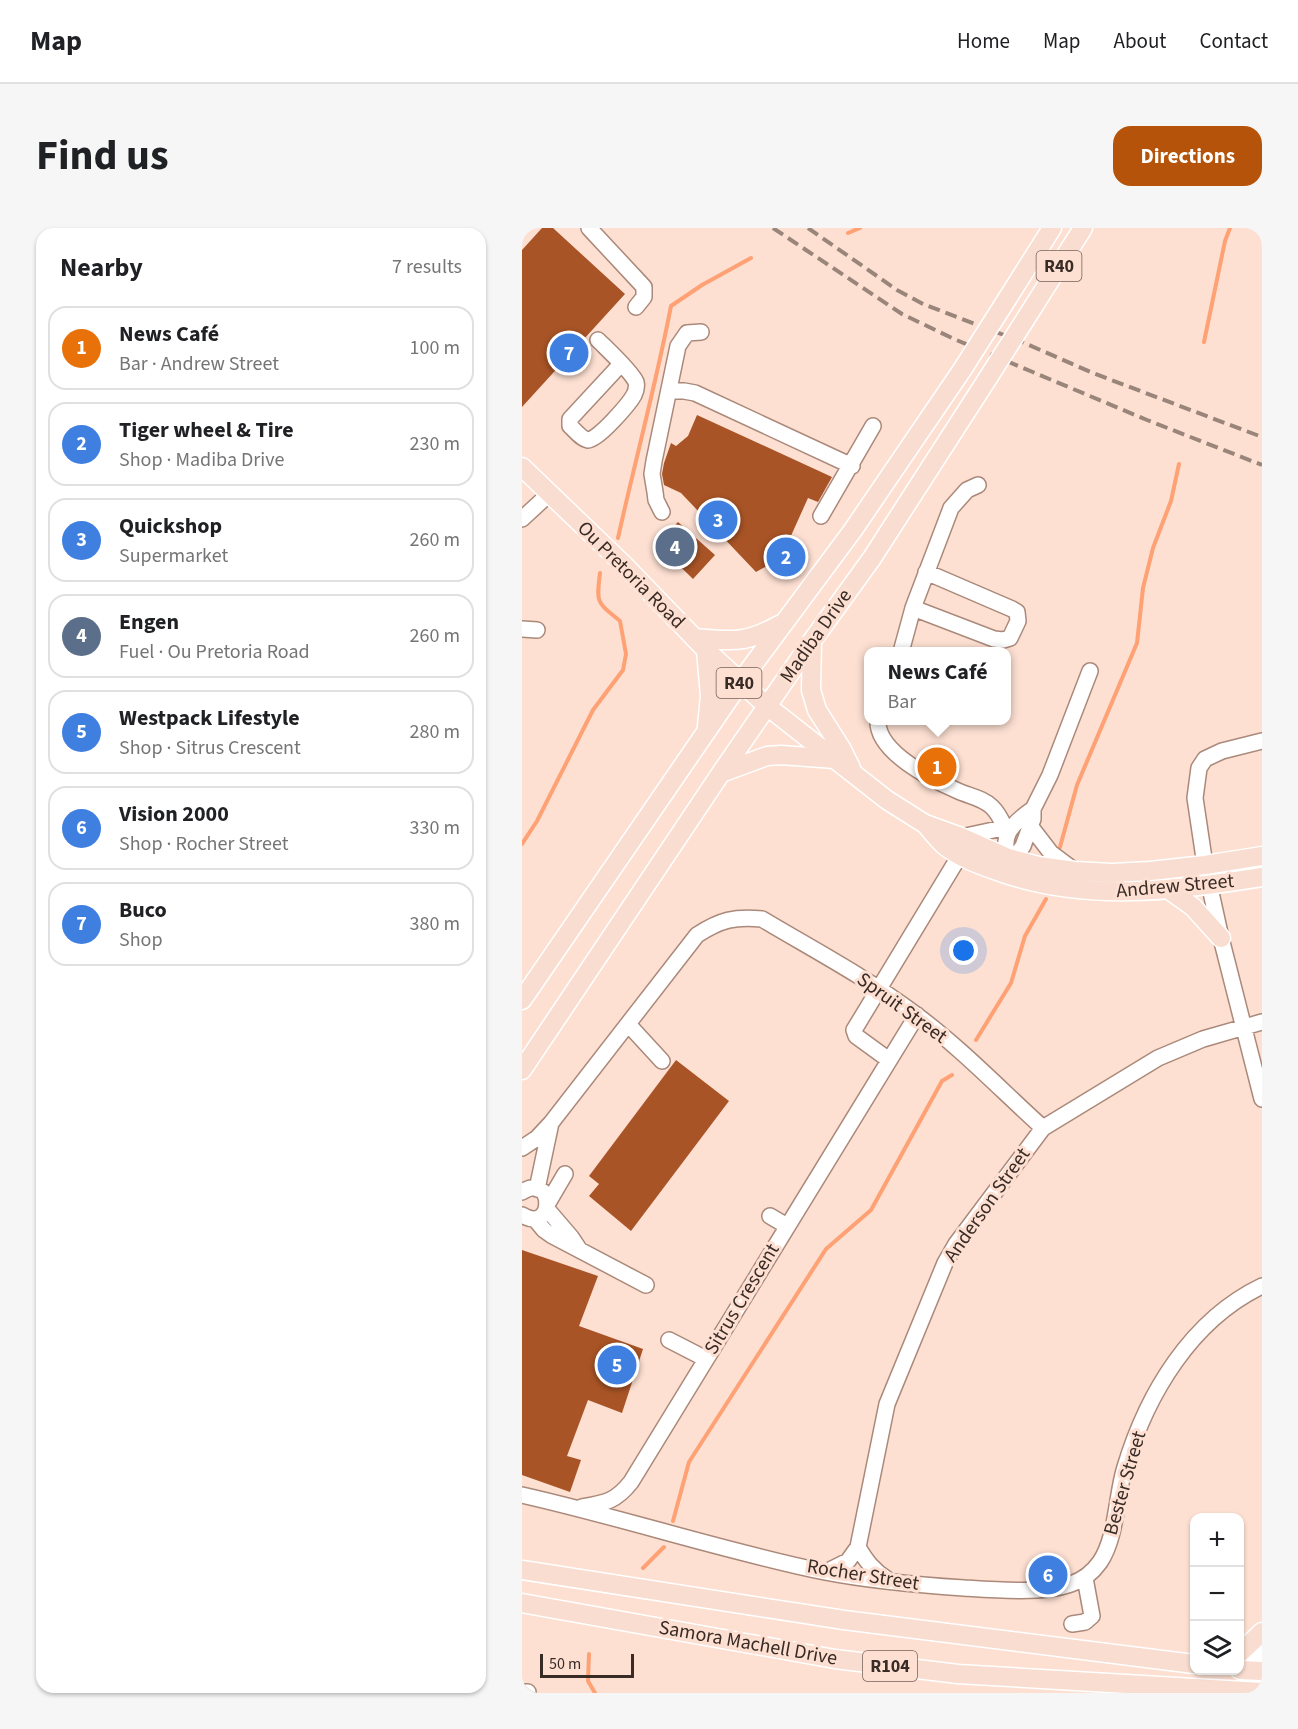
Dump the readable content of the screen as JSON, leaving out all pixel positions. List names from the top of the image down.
{
  "streets": {
    "main road": [
      "R40",
      "Ou Pretoria Road",
      "Madiba Drive",
      "Andrew Street",
      "Samora Machell Drive",
      "R104"
    ],
    "street": [
      "Spruit Street",
      "Anderson Street",
      "Sitrus Crescent",
      "Bester Street",
      "Rocher Street"
    ]
  },
  "crossings": [
    ["Ou Pretoria Road", "Madiba Drive"],
    ["Ou Pretoria Road", "Andrew Street"],
    ["Madiba Drive", "Andrew Street"],
    ["Spruit Street", "Anderson Street"],
    ["Spruit Street", "Sitrus Crescent"],
    ["Sitrus Crescent", "Rocher Street"],
    ["Bester Street", "Rocher Street"]
  ],
  "scale_bar": "50 m",
  "page": {
    "header": "Map",
    "nav": [
      "Home",
      "Map",
      "About",
      "Contact"
    ],
    "title": "Find us",
    "buttons": "Directions",
    "heading": ["Nearby", "7 results"],
    "list": [
      {
        "mark": "1",
        "name": "News Café",
        "note": "Bar · Andrew Street",
        "value": "100 m"
      },
      {
        "mark": "2",
        "name": "Tiger wheel & Tire",
        "note": "Shop · Madiba Drive",
        "value": "230 m"
      },
      {
        "mark": "3",
        "name": "Quickshop",
        "note": "Supermarket",
        "value": "260 m"
      },
      {
        "mark": "4",
        "name": "Engen",
        "note": "Fuel · Ou Pretoria Road",
        "value": "260 m"
      },
      {
        "mark": "5",
        "name": "Westpack Lifestyle",
        "note": "Shop · Sitrus Crescent",
        "value": "280 m"
      },
      {
        "mark": "6",
        "name": "Vision 2000",
        "note": "Shop · Rocher Street",
        "value": "330 m"
      },
      {
        "mark": "7",
        "name": "Buco",
        "note": "Shop",
        "value": "380 m"
      }
    ],
    "pins": [
      "7",
      "3",
      "4",
      "2",
      "1",
      "5",
      "6"
    ],
    "popup": ["News Café", "Bar"],
    "map_buttons": ["+", "−"],
    "scale": "50 m"
  }
}
